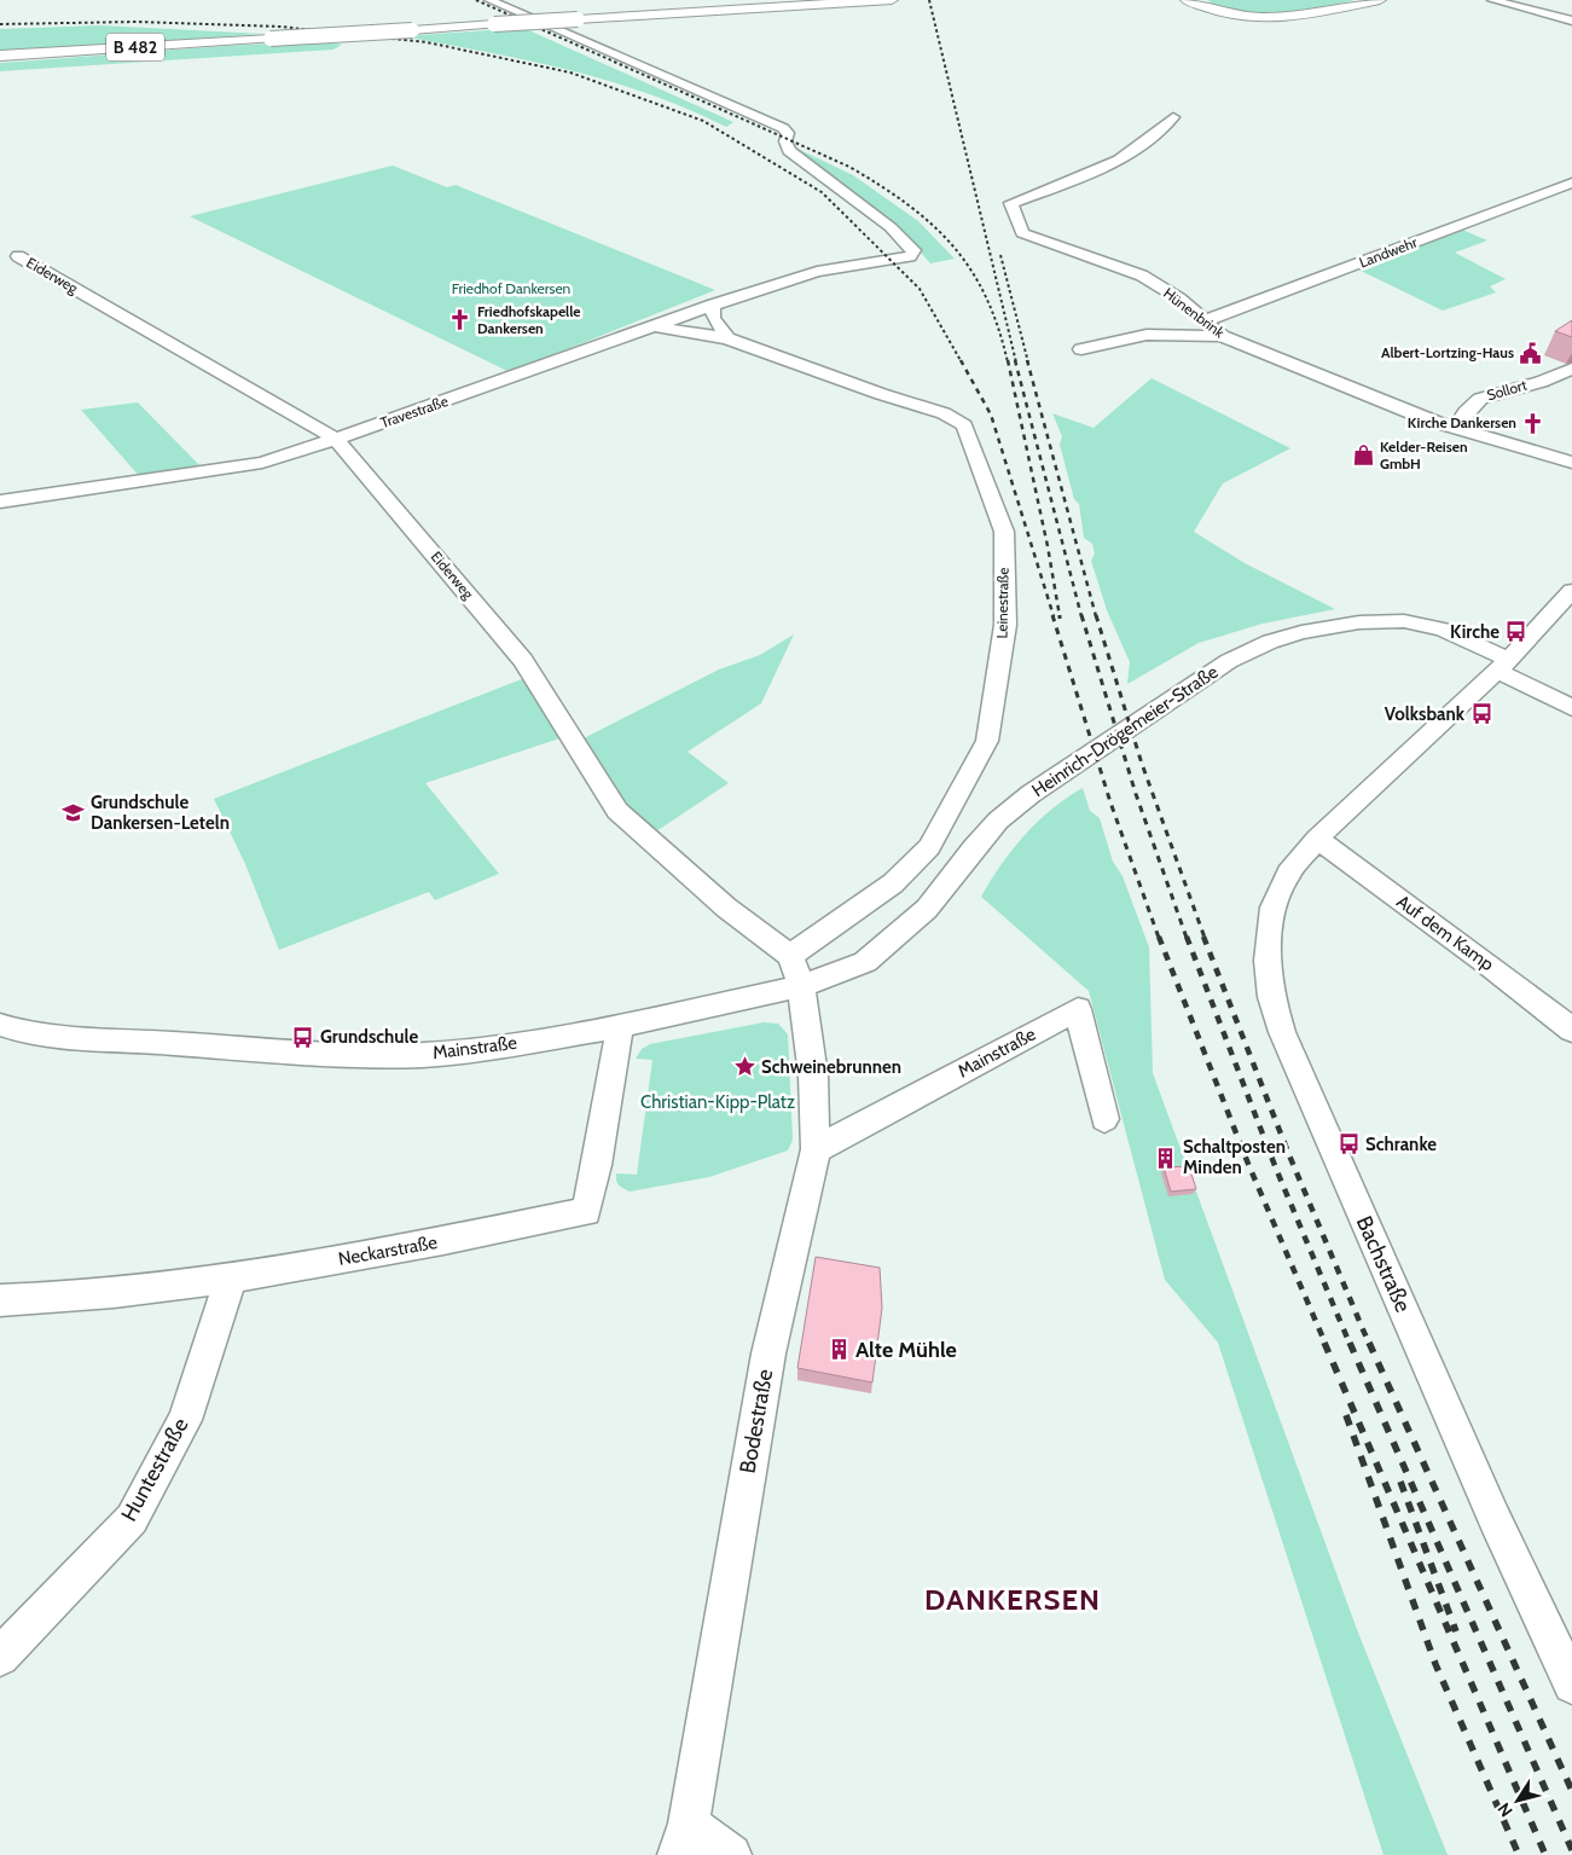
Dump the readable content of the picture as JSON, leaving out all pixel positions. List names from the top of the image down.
{
  "streets": {
    "main road": ["B 482"],
    "street": [
      "Landwehr",
      "Eiderweg",
      "Hünenbrink",
      "Sollort",
      "Travestraße",
      "Leinestraße",
      "Heinrich-Drögemeier-Straße",
      "Auf dem Kamp",
      "Mainstraße",
      "Neckarstraße",
      "Bachstraße",
      "Bodestraße",
      "Huntestraße"
    ]
  },
  "crossings": [
    ["Landwehr", "Hünenbrink"],
    ["Eiderweg", "Travestraße"],
    ["Eiderweg", "Leinestraße"],
    ["Hünenbrink", "Sollort"],
    ["Travestraße", "Leinestraße"],
    ["Heinrich-Drögemeier-Straße", "Mainstraße"],
    ["Heinrich-Drögemeier-Straße", "Bachstraße"],
    ["Heinrich-Drögemeier-Straße", "Bodestraße"],
    ["Auf dem Kamp", "Bachstraße"],
    ["Mainstraße", "Neckarstraße"],
    ["Mainstraße", "Bodestraße"],
    ["Neckarstraße", "Huntestraße"]
  ],
  "districts": ["DANKERSEN"],
  "parks": ["Friedhof Dankersen", "Christian-Kipp-Platz"],
  "places": {
    "church": ["Friedhofskapelle Dankersen", "Kirche Dankersen"],
    "public building": ["Albert-Lortzing-Haus"],
    "shop": ["Kelder-Reisen GmbH"],
    "bus stop": [
      "Kirche",
      "Volksbank",
      "Grundschule",
      "Schranke"
    ],
    "school or university": ["Grundschule Dankersen-Leteln"],
    "place": ["Schweinebrunnen"],
    "building": ["Schaltposten Minden", "Alte Mühle"]
  },
  "north": "bottom left"
}
